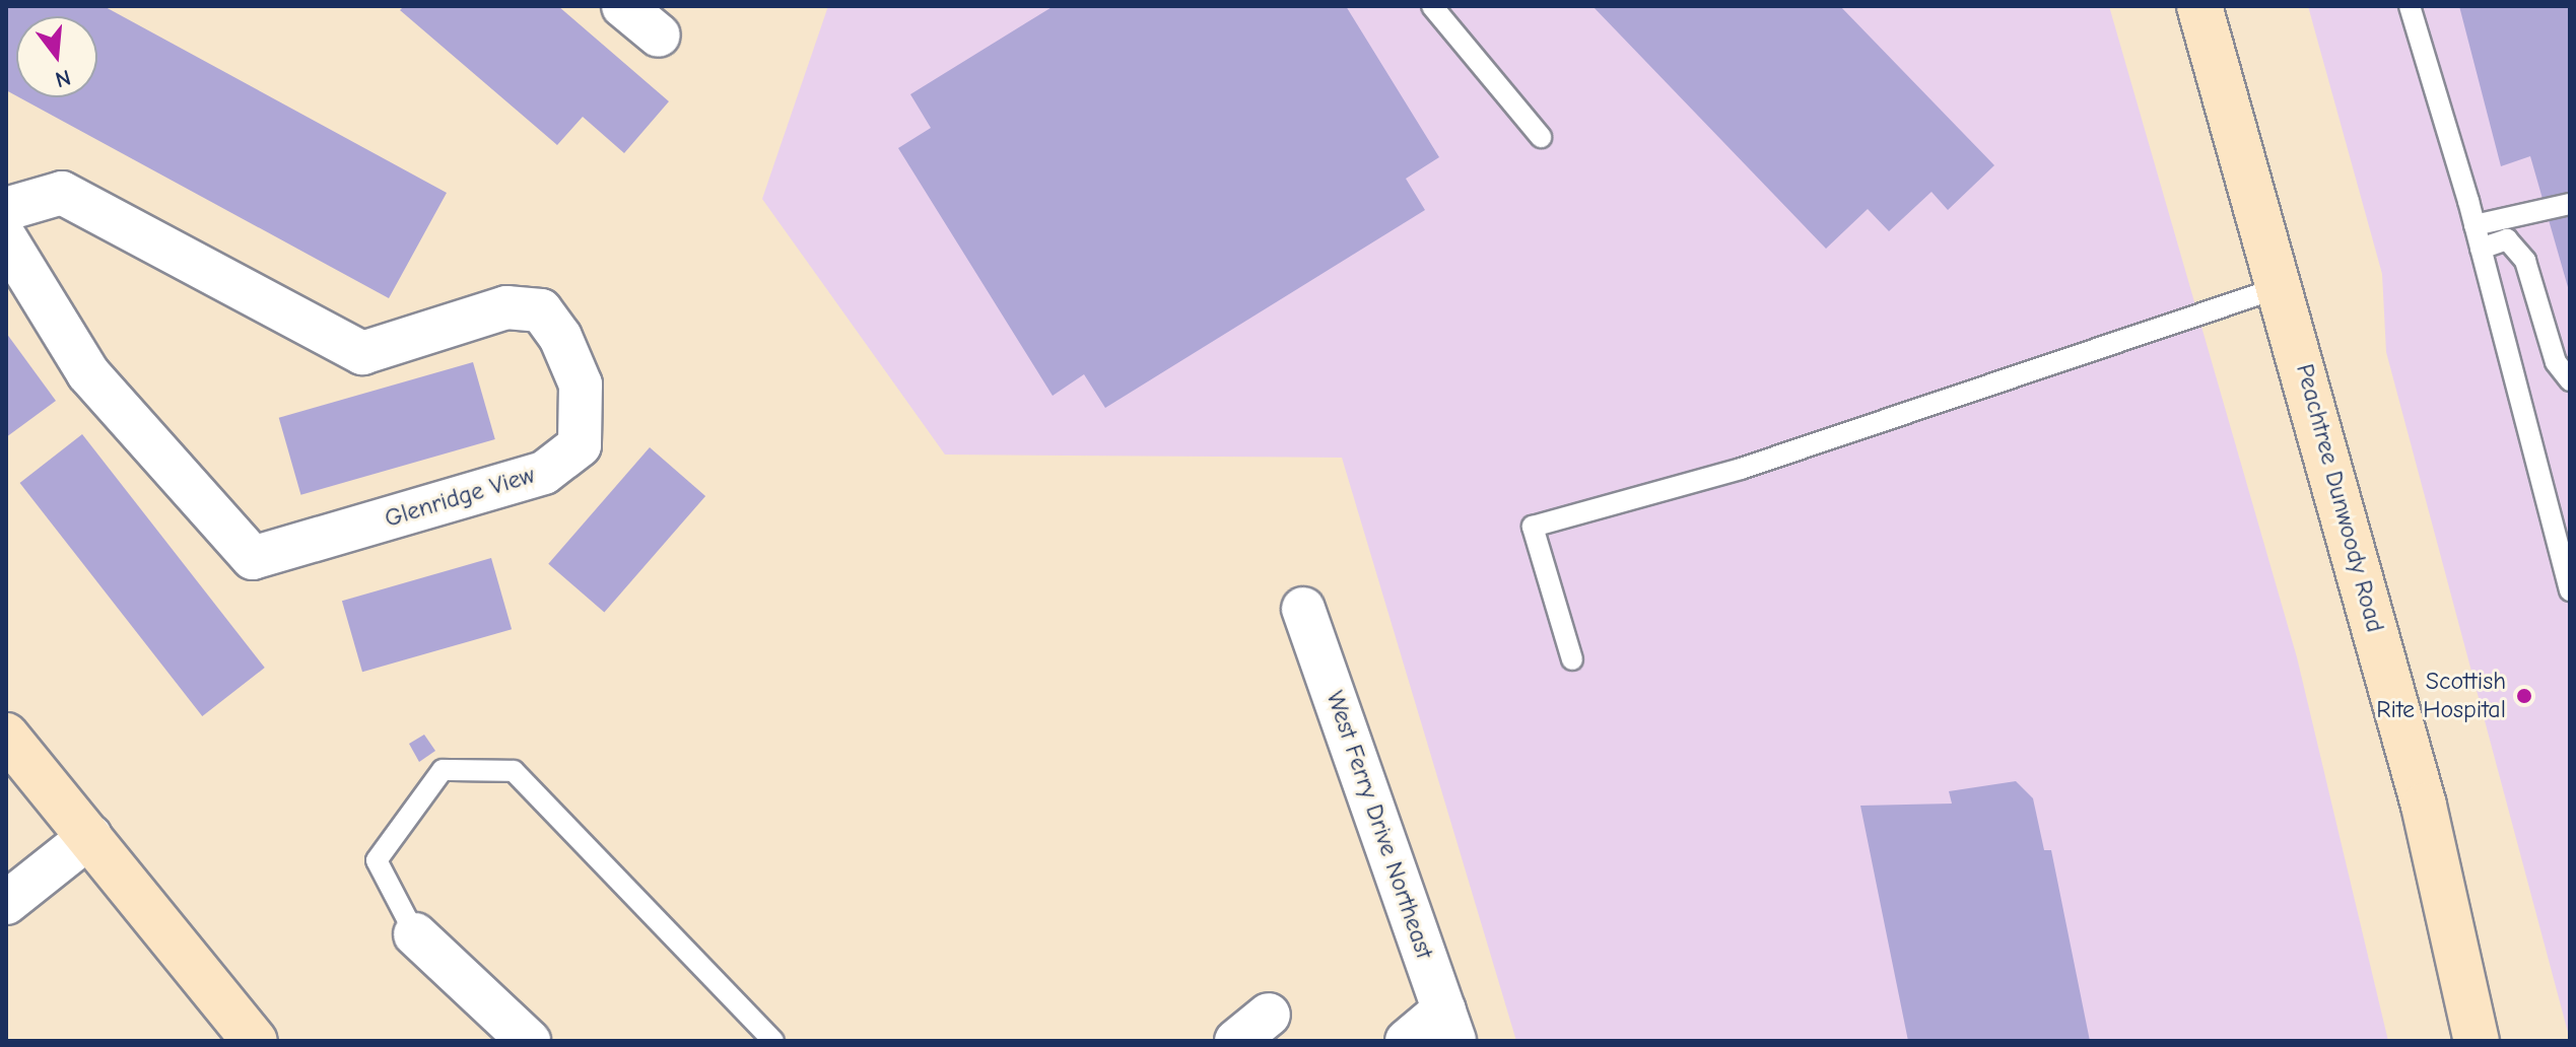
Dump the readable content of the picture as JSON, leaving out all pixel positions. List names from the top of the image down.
{
  "streets": {
    "main road": ["Peachtree Dunwoody Road"],
    "street": ["Glenridge View", "West Ferry Drive Northeast"]
  },
  "places": ["Scottish Rite Hospital"],
  "north": "bottom"
}
